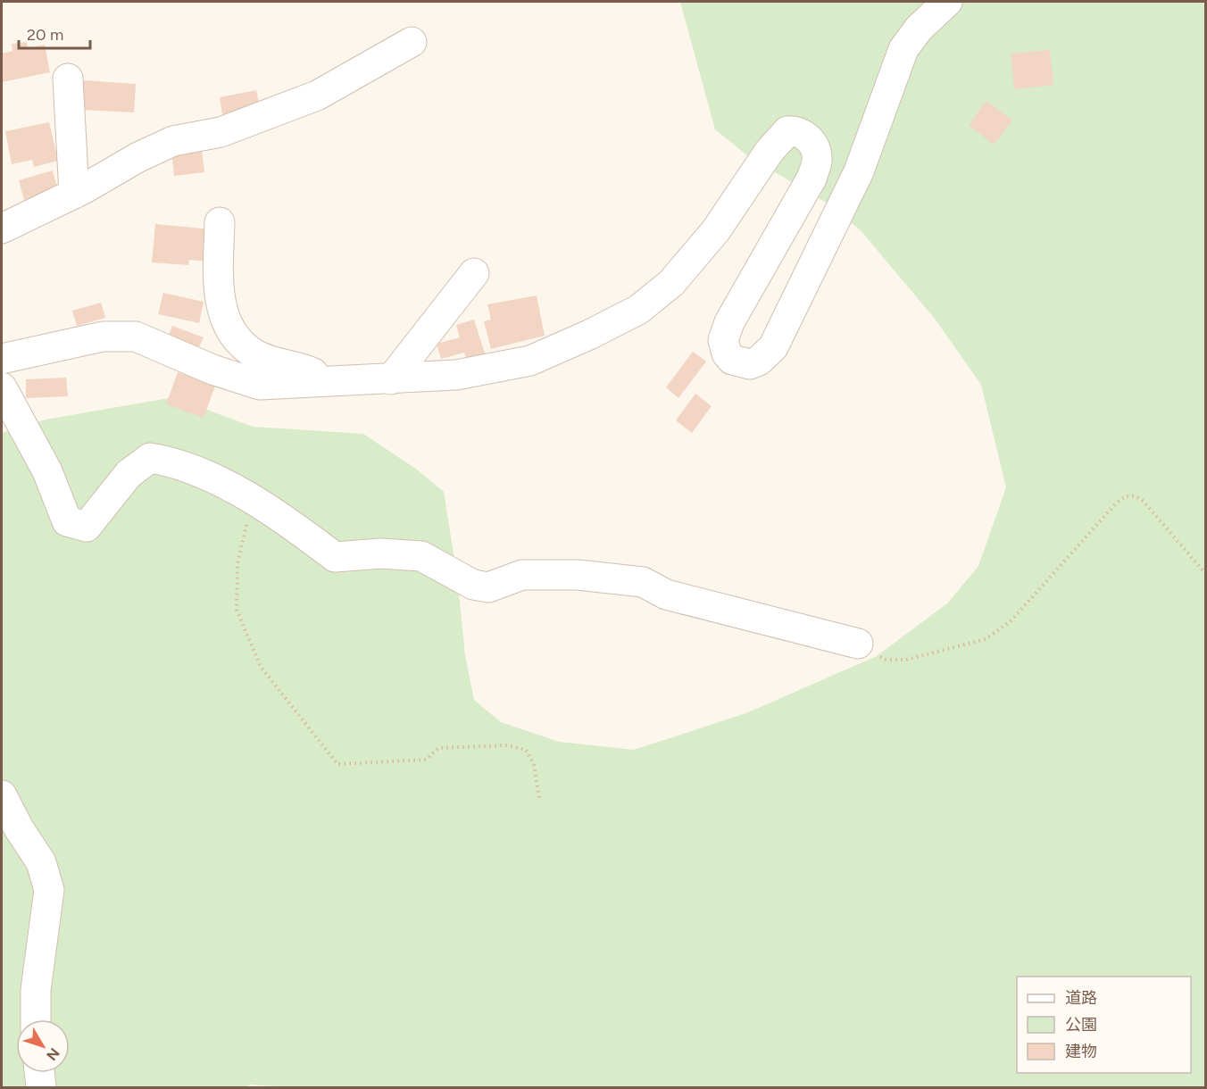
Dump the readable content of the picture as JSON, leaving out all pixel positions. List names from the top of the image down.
{
  "legend": ["道路", "公園", "建物"],
  "scale_bar": "20 m",
  "north": "bottom right"
}
